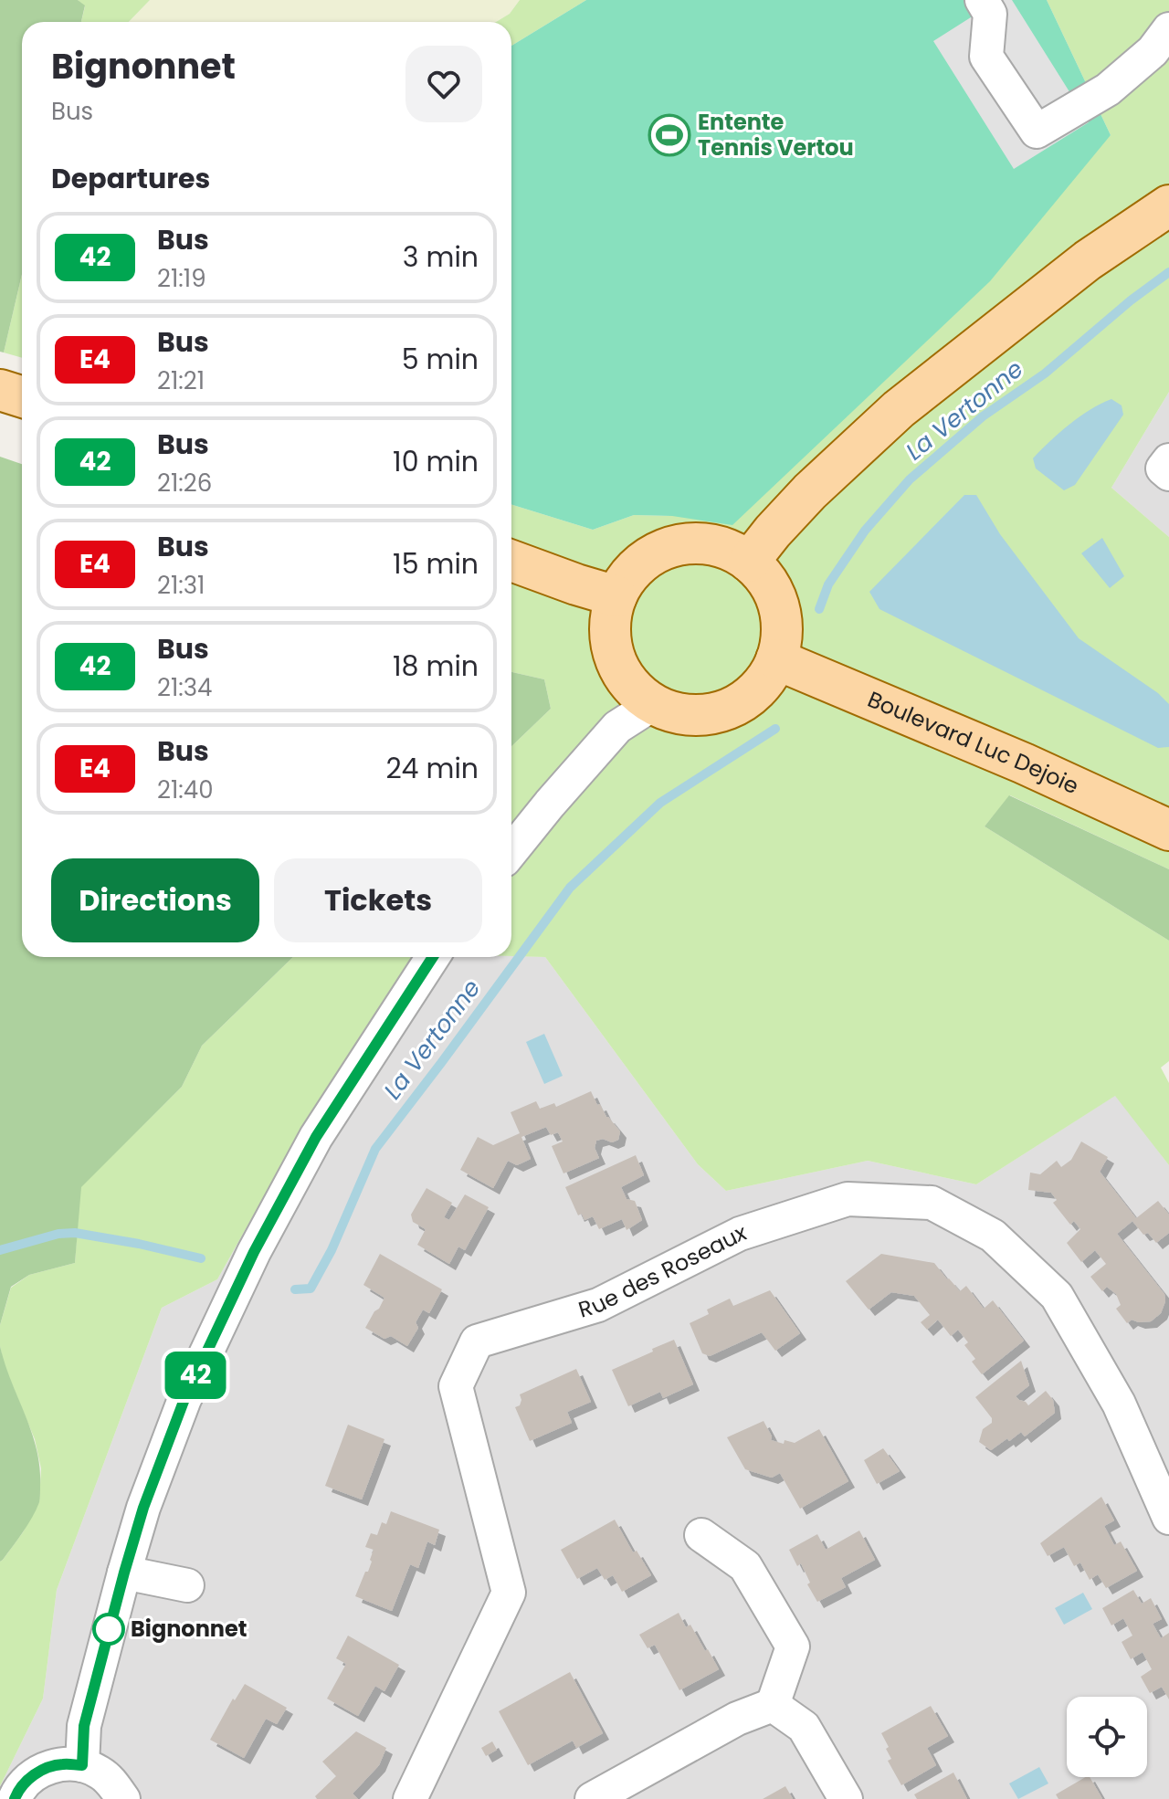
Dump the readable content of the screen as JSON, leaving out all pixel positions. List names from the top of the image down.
{
  "streets": {
    "main road": ["Boulevard Luc Dejoie"],
    "street": ["Rue des Roseaux"]
  },
  "water": ["La Vertonne"],
  "places": {
    "sports": ["Entente Tennis Vertou"],
    "other": ["Bignonnet"]
  },
  "lines": ["bus line 42"],
  "page": {
    "on_map": "42",
    "heading": [
      ["Bignonnet", "Bus"],
      "Departures"
    ],
    "list": [
      {
        "mark": "42",
        "name": "Bus",
        "note": "21:19",
        "value": "3 min"
      },
      {
        "mark": "E4",
        "name": "Bus",
        "note": "21:21",
        "value": "5 min"
      },
      {
        "mark": "42",
        "name": "Bus",
        "note": "21:26",
        "value": "10 min"
      },
      {
        "mark": "E4",
        "name": "Bus",
        "note": "21:31",
        "value": "15 min"
      },
      {
        "mark": "42",
        "name": "Bus",
        "note": "21:34",
        "value": "18 min"
      },
      {
        "mark": "E4",
        "name": "Bus",
        "note": "21:40",
        "value": "24 min"
      }
    ],
    "buttons": ["Directions", "Tickets"]
  }
}
